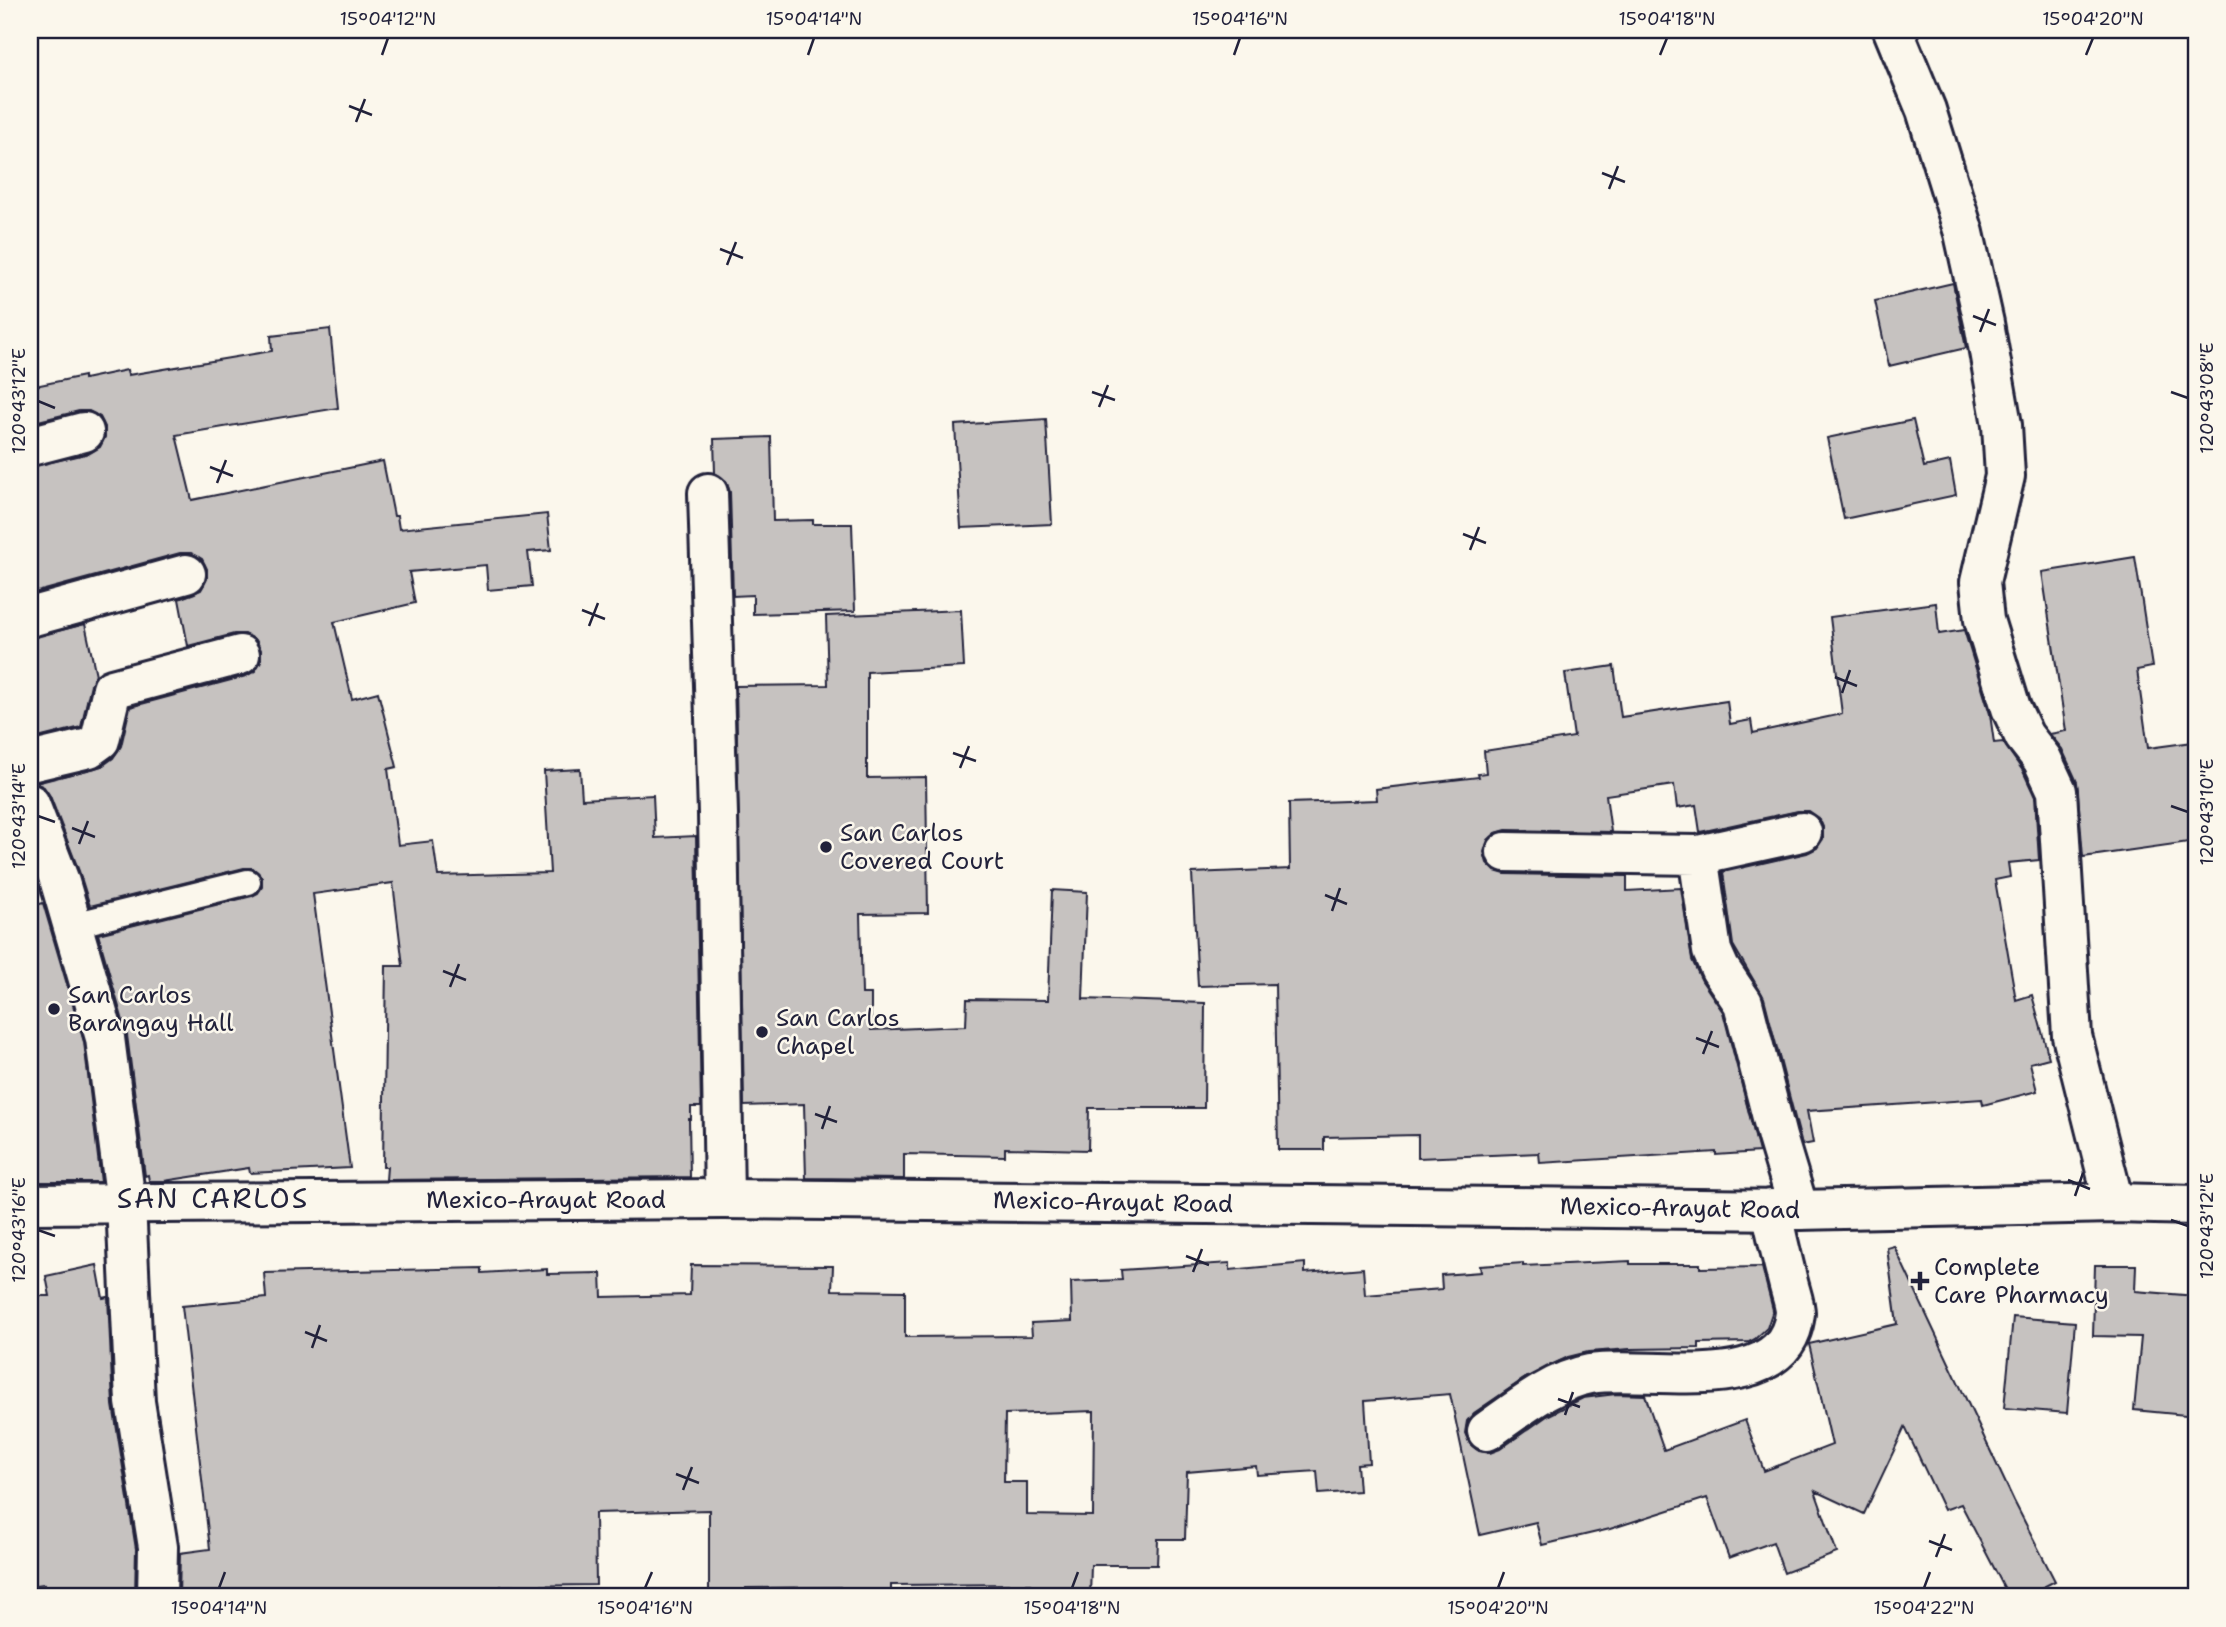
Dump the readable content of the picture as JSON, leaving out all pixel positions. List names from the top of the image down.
{
  "streets": {
    "street": ["Mexico-Arayat Road"]
  },
  "districts": ["SAN CARLOS"],
  "places": {
    "other": ["San Carlos Covered Court", "San Carlos Barangay Hall", "San Carlos Chapel"],
    "health": ["Complete Care Pharmacy"]
  },
  "coordinates": [
    "15°04'12\"N",
    "15°04'14\"N",
    "15°04'16\"N",
    "15°04'18\"N",
    "15°04'20\"N",
    "120°43'08\"E",
    "120°43'12\"E",
    "120°43'10\"E",
    "120°43'14\"E",
    "120°43'16\"E",
    "15°04'22\"N"
  ]
}
